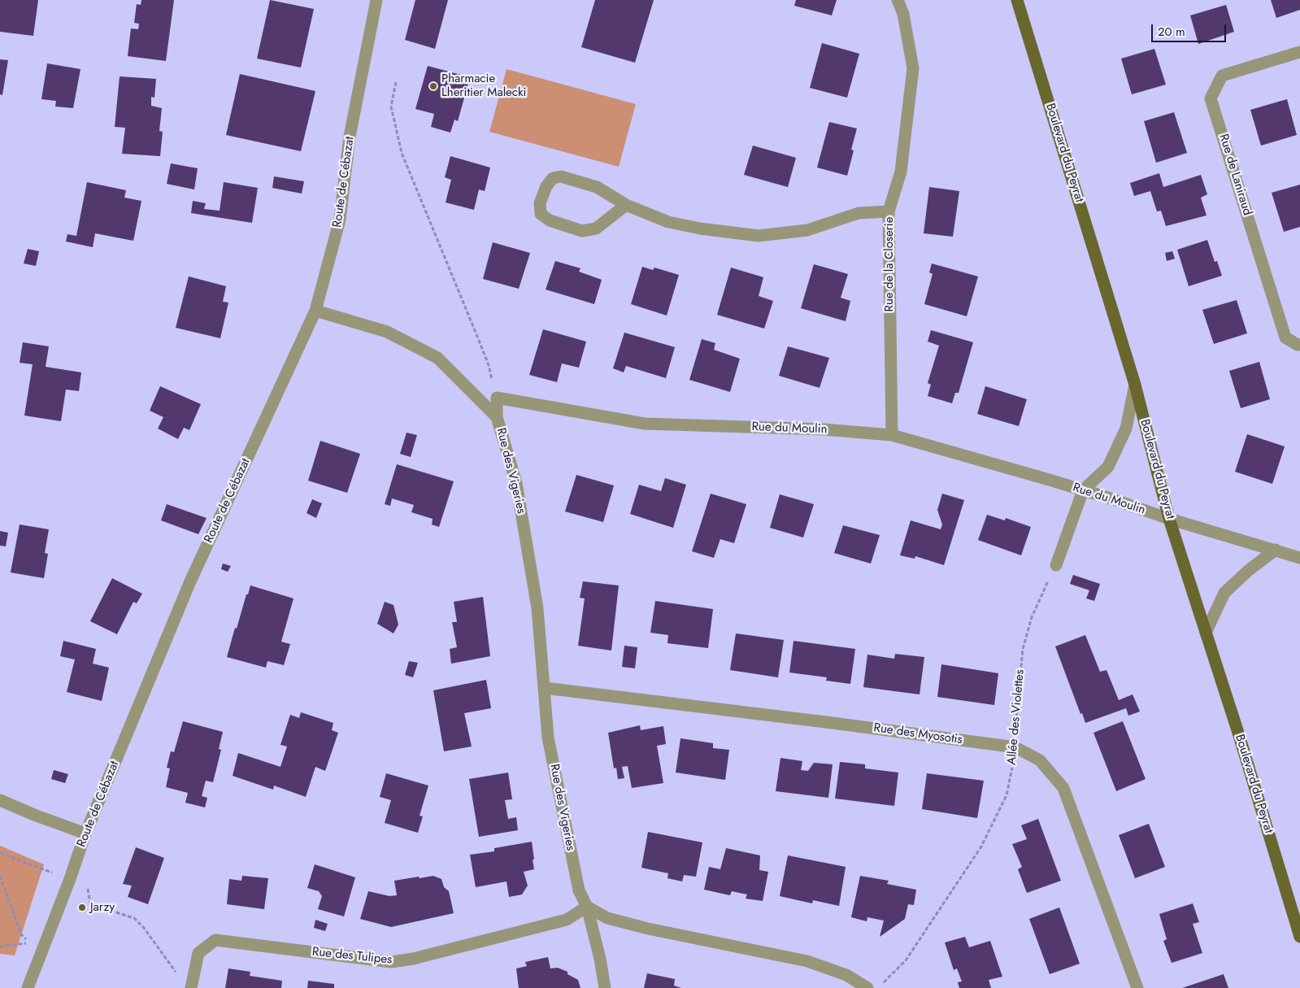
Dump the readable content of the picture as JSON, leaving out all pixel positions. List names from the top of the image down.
{
  "streets": {
    "main road": ["Boulevard du Peyrat"],
    "street": [
      "Rue de Laniraud",
      "Route de Cébazat",
      "Rue de la Closerie",
      "Rue du Moulin",
      "Rue des Vigeries",
      "Rue des Myosotis",
      "Rue des Tulipes"
    ],
    "path": ["Allée des Violettes"]
  },
  "crossings": [
    ["Boulevard du Peyrat", "Rue du Moulin"],
    ["Rue de la Closerie", "Rue du Moulin"],
    ["Rue des Vigeries", "Rue des Myosotis"],
    ["Rue des Vigeries", "Rue des Tulipes"],
    ["Allée des Violettes", "Rue des Myosotis"]
  ],
  "places": ["Pharmacie Lheritier Malecki", "Jarzy"],
  "scale_bar": "20 m"
}
